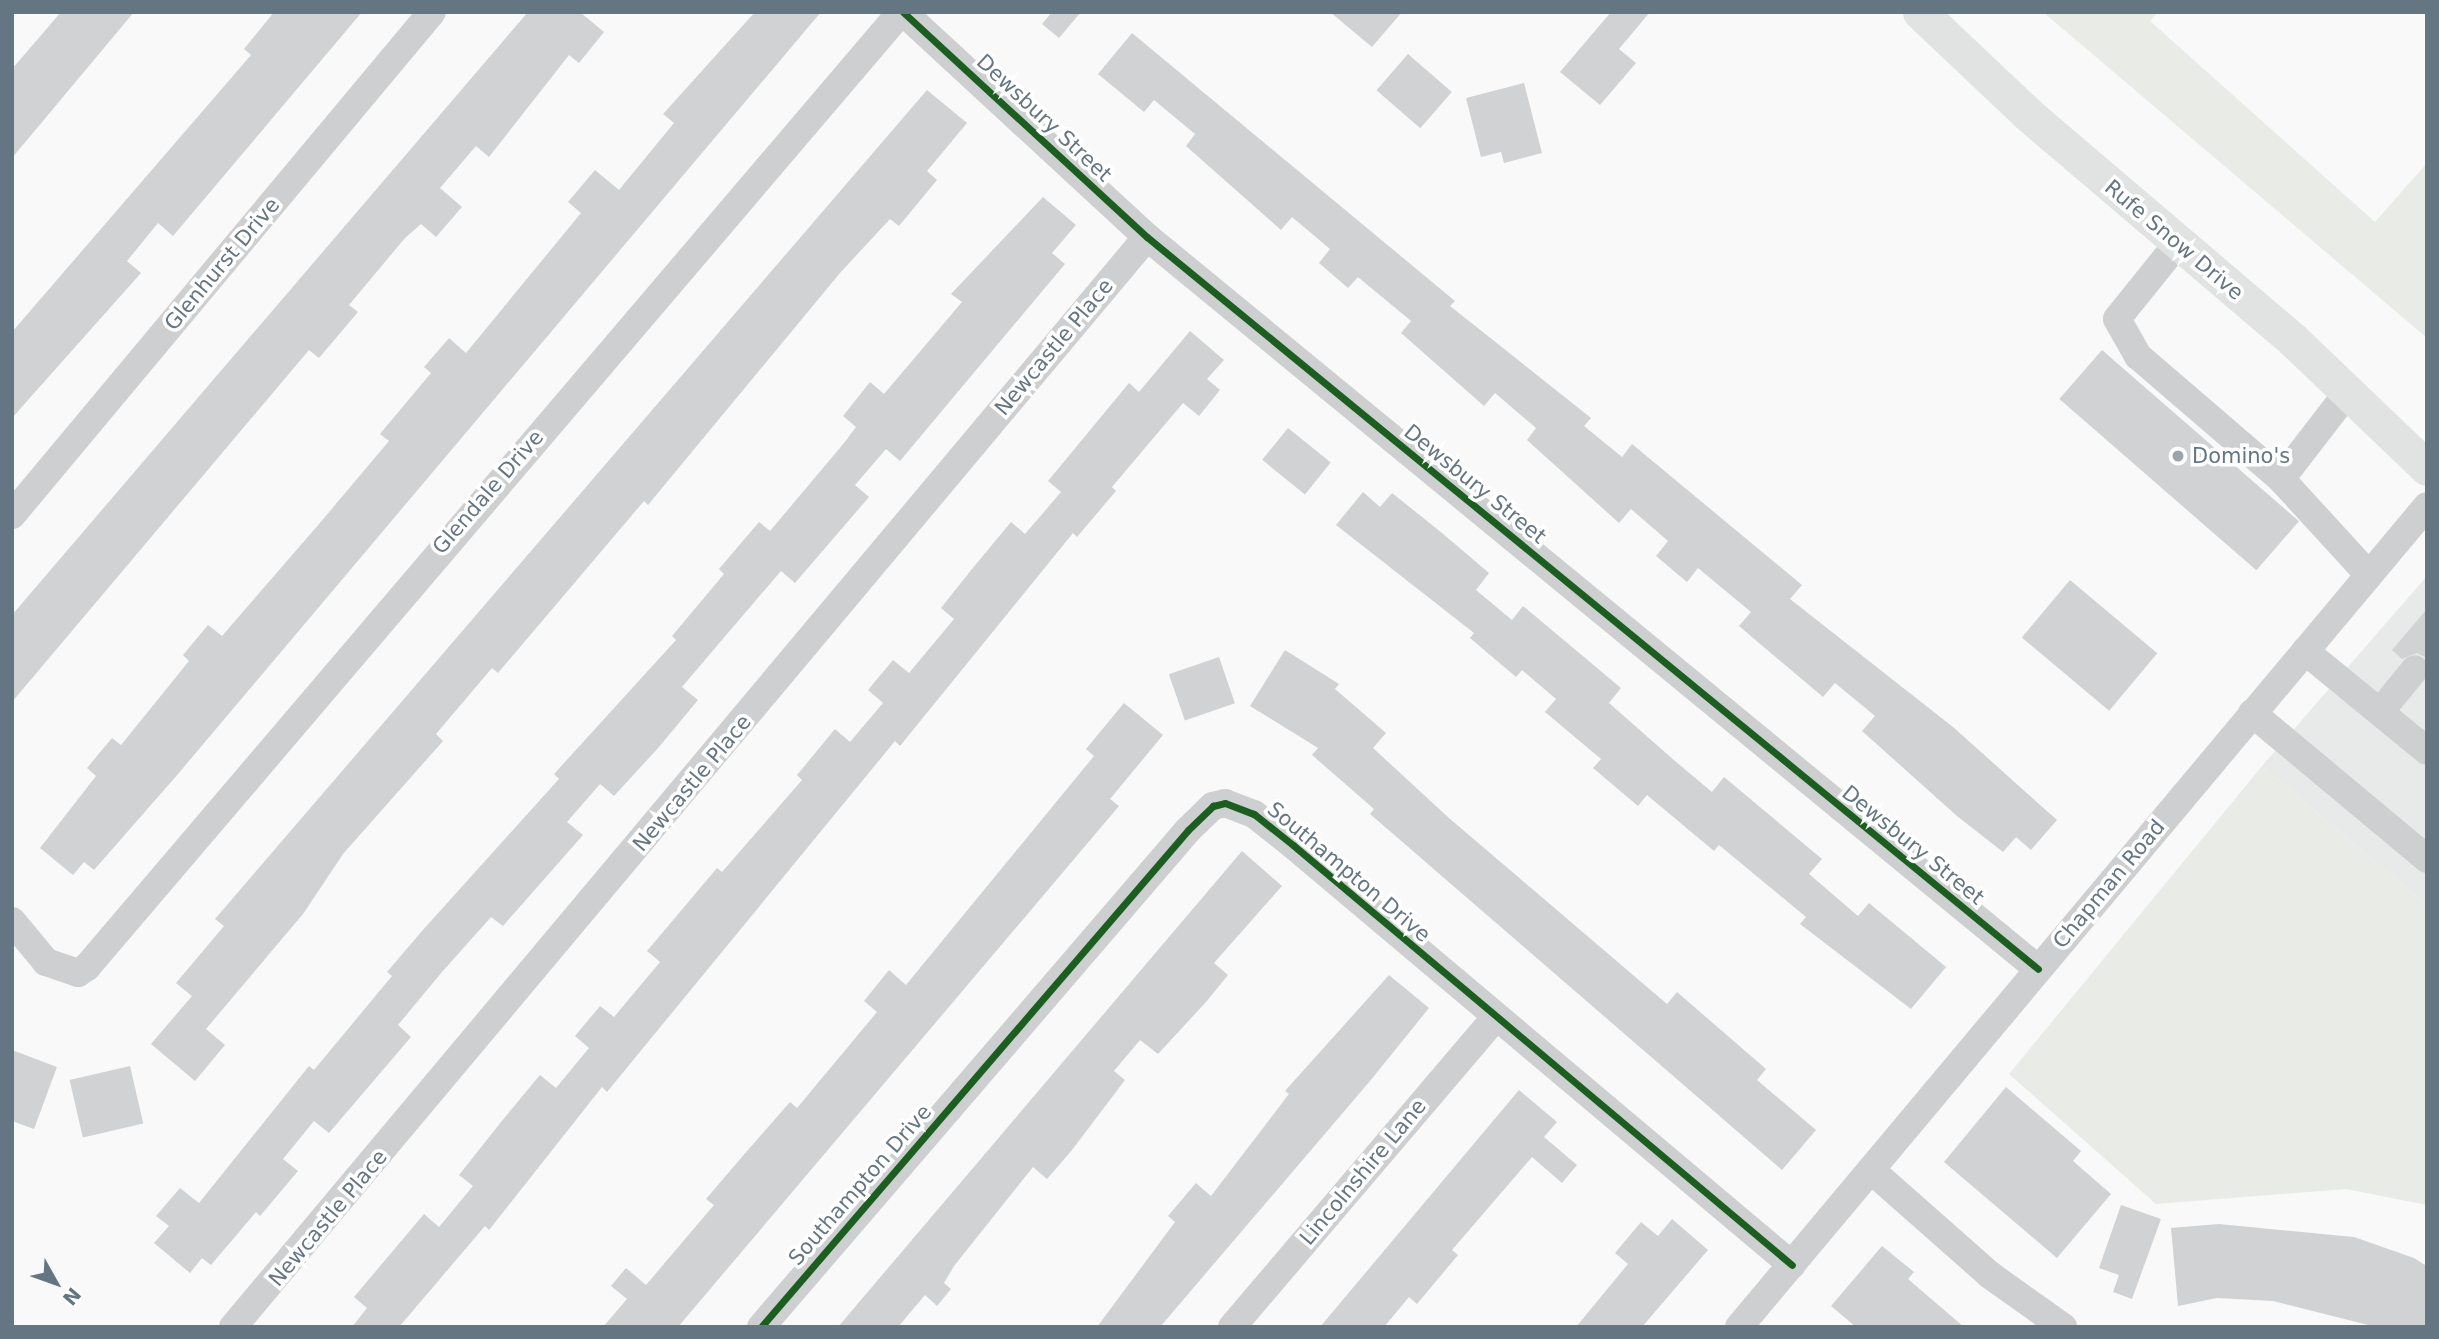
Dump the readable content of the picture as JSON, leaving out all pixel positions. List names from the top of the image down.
{
  "streets": {
    "main road": ["Rufe Snow Drive"],
    "street": [
      "Dewsbury Street",
      "Glenhurst Drive",
      "Newcastle Place",
      "Glendale Drive",
      "Southampton Drive",
      "Chapman Road",
      "Lincolnshire Lane"
    ]
  },
  "crossings": [
    ["Dewsbury Street", "Newcastle Place"],
    ["Dewsbury Street", "Glendale Drive"],
    ["Dewsbury Street", "Chapman Road"],
    ["Southampton Drive", "Chapman Road"],
    ["Southampton Drive", "Lincolnshire Lane"]
  ],
  "places": ["Domino's"],
  "north": "bottom right"
}
